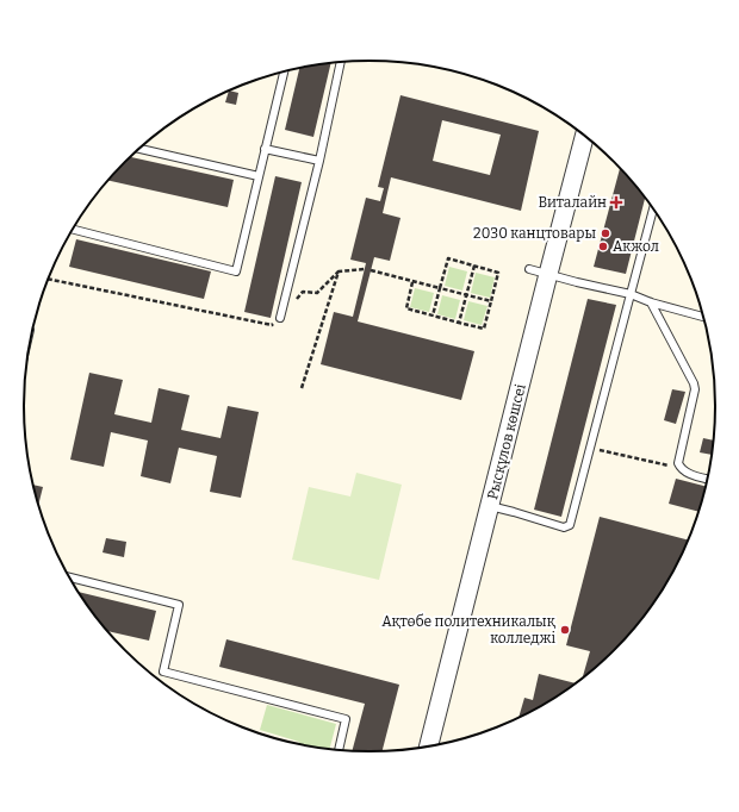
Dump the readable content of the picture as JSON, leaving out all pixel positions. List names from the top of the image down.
{
  "streets": {
    "street": ["Рысқұлов көшсеі"]
  },
  "places": {
    "health": ["Виталайн"],
    "other": ["2030 канцтовары", "Акжол", "Ақтөбе политехникалық колледжі"]
  }
}
